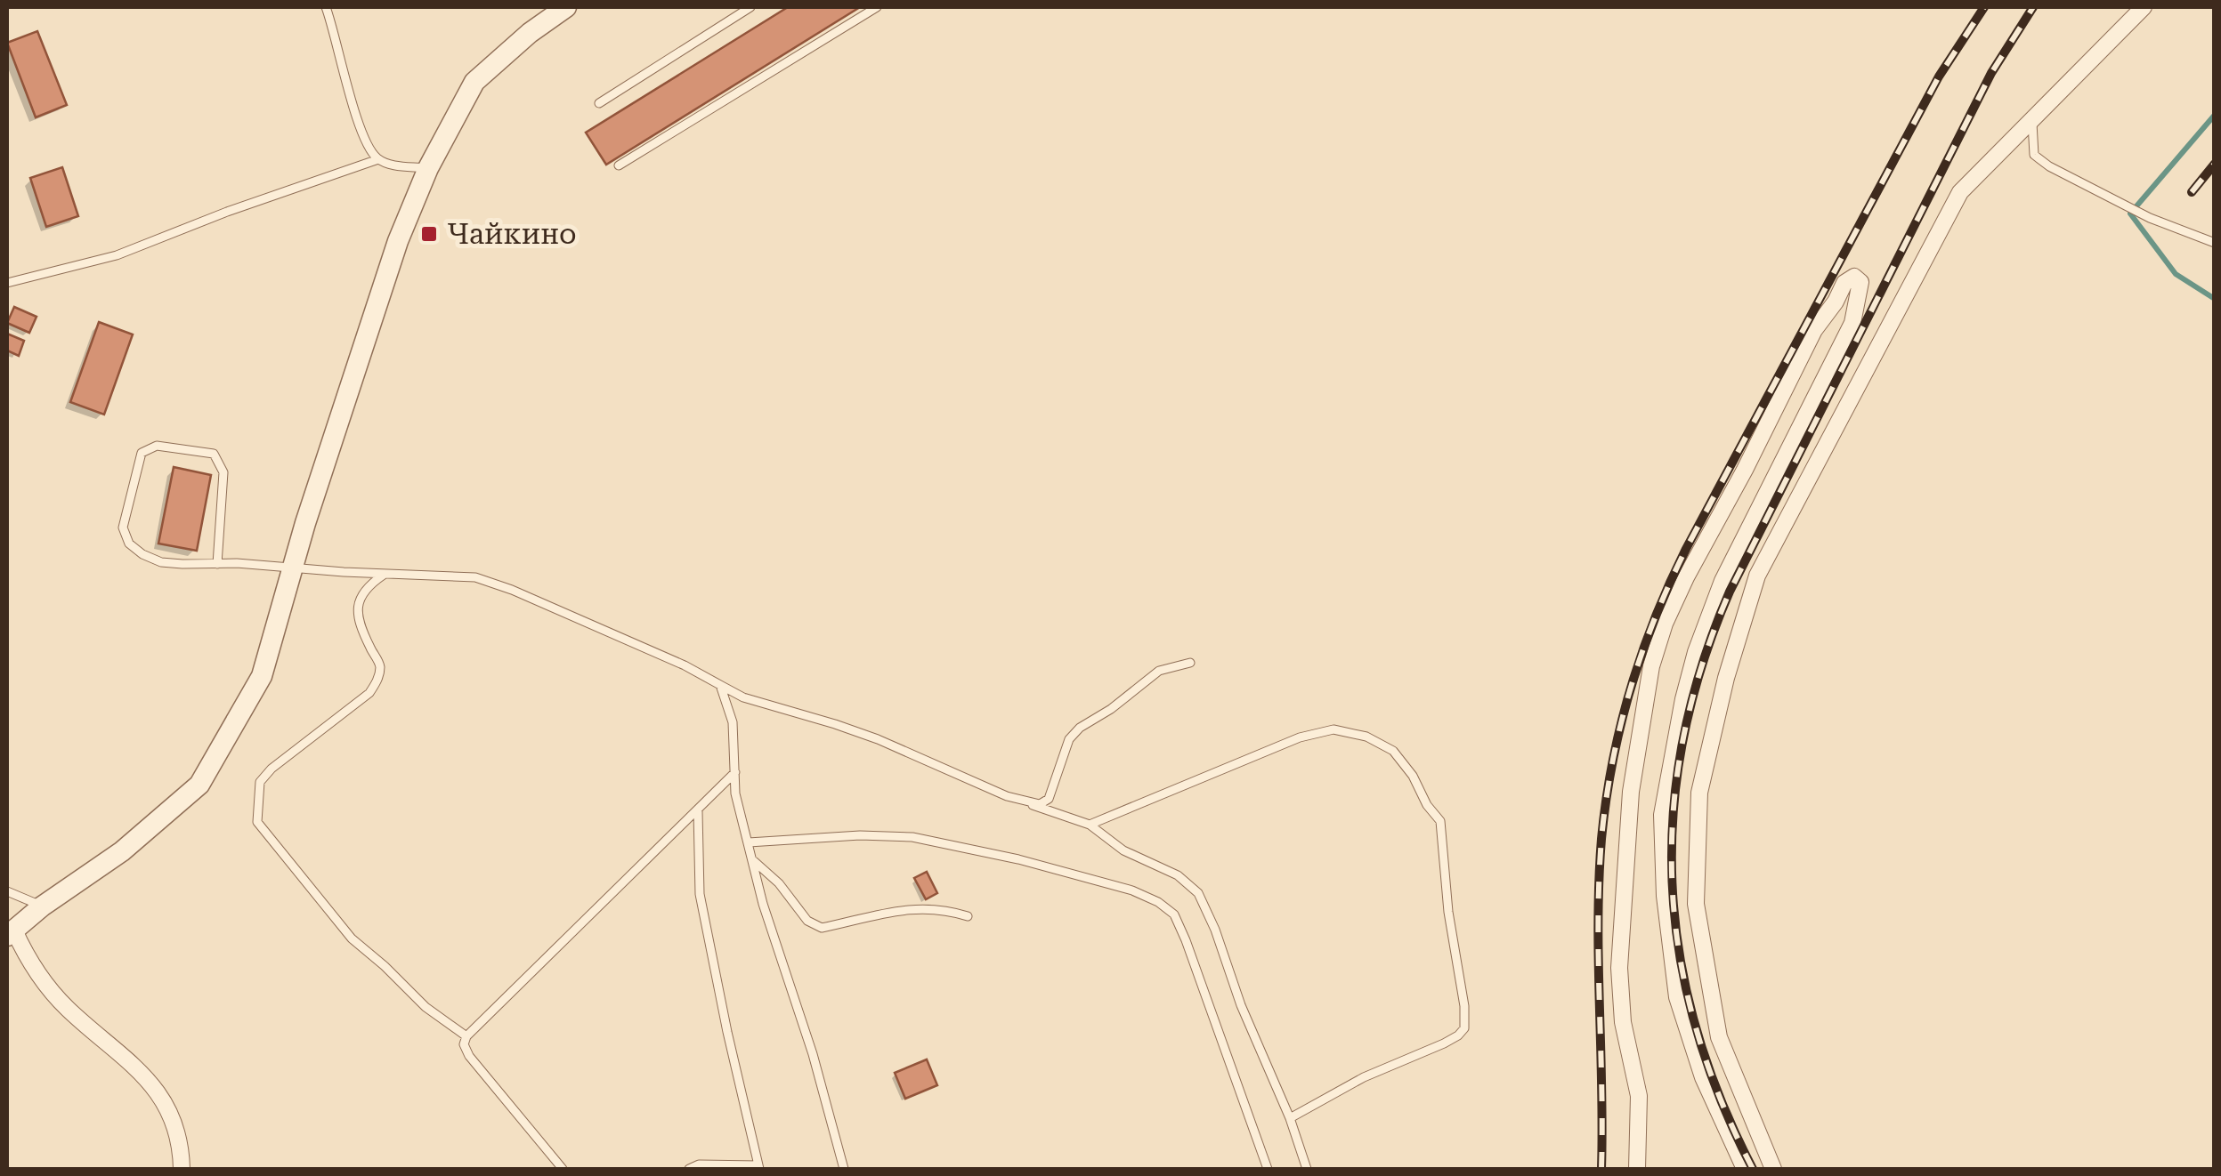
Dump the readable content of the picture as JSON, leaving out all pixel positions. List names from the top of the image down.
{
  "places": {
    "transit": ["Чайкино"]
  }
}
